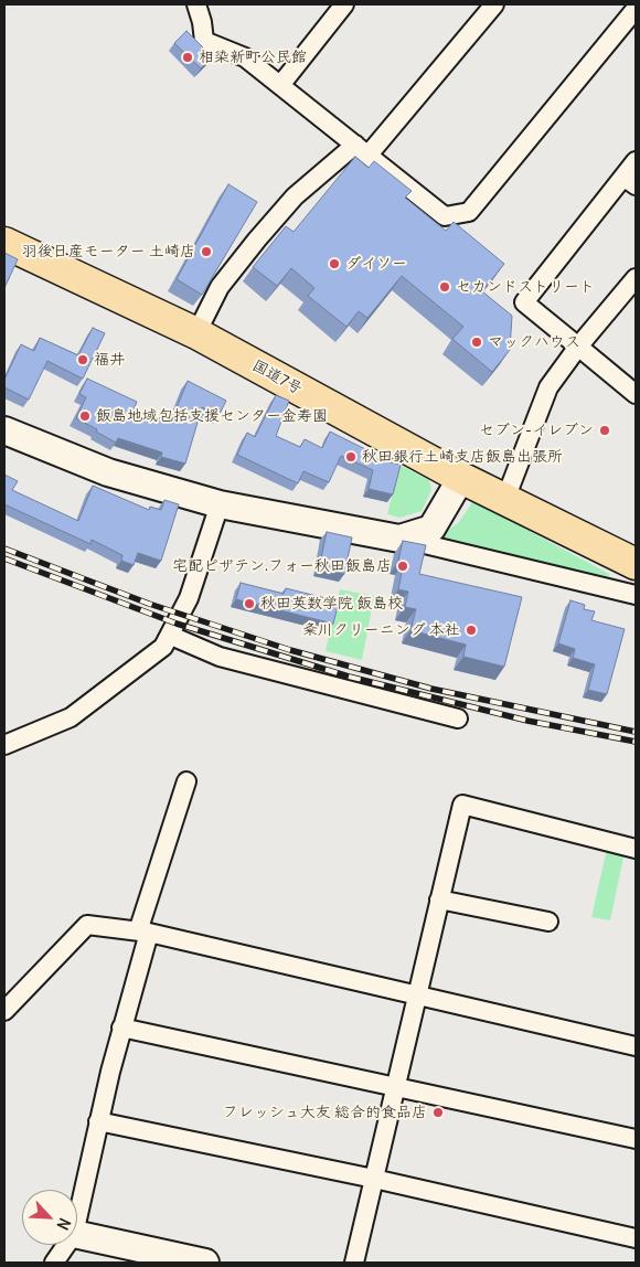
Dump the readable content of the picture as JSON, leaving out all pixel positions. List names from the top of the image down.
{
  "streets": {
    "highway": ["国道7号"]
  },
  "places": [
    "相染新町公民館",
    "羽後日産モーター 土崎店",
    "ダイソー",
    "セカンドストリート",
    "マックハウス",
    "福井",
    "飯島地域包括支援センター金寿園",
    "セブン-イレブン",
    "秋田銀行土崎支店飯島出張所",
    "宅配ピザテン.フォー秋田飯島店",
    "秋田英数学院 飯島校",
    "粂川クリーニング 本社",
    "フレッシュ大友 総合的食品店"
  ],
  "north": "bottom right"
}
